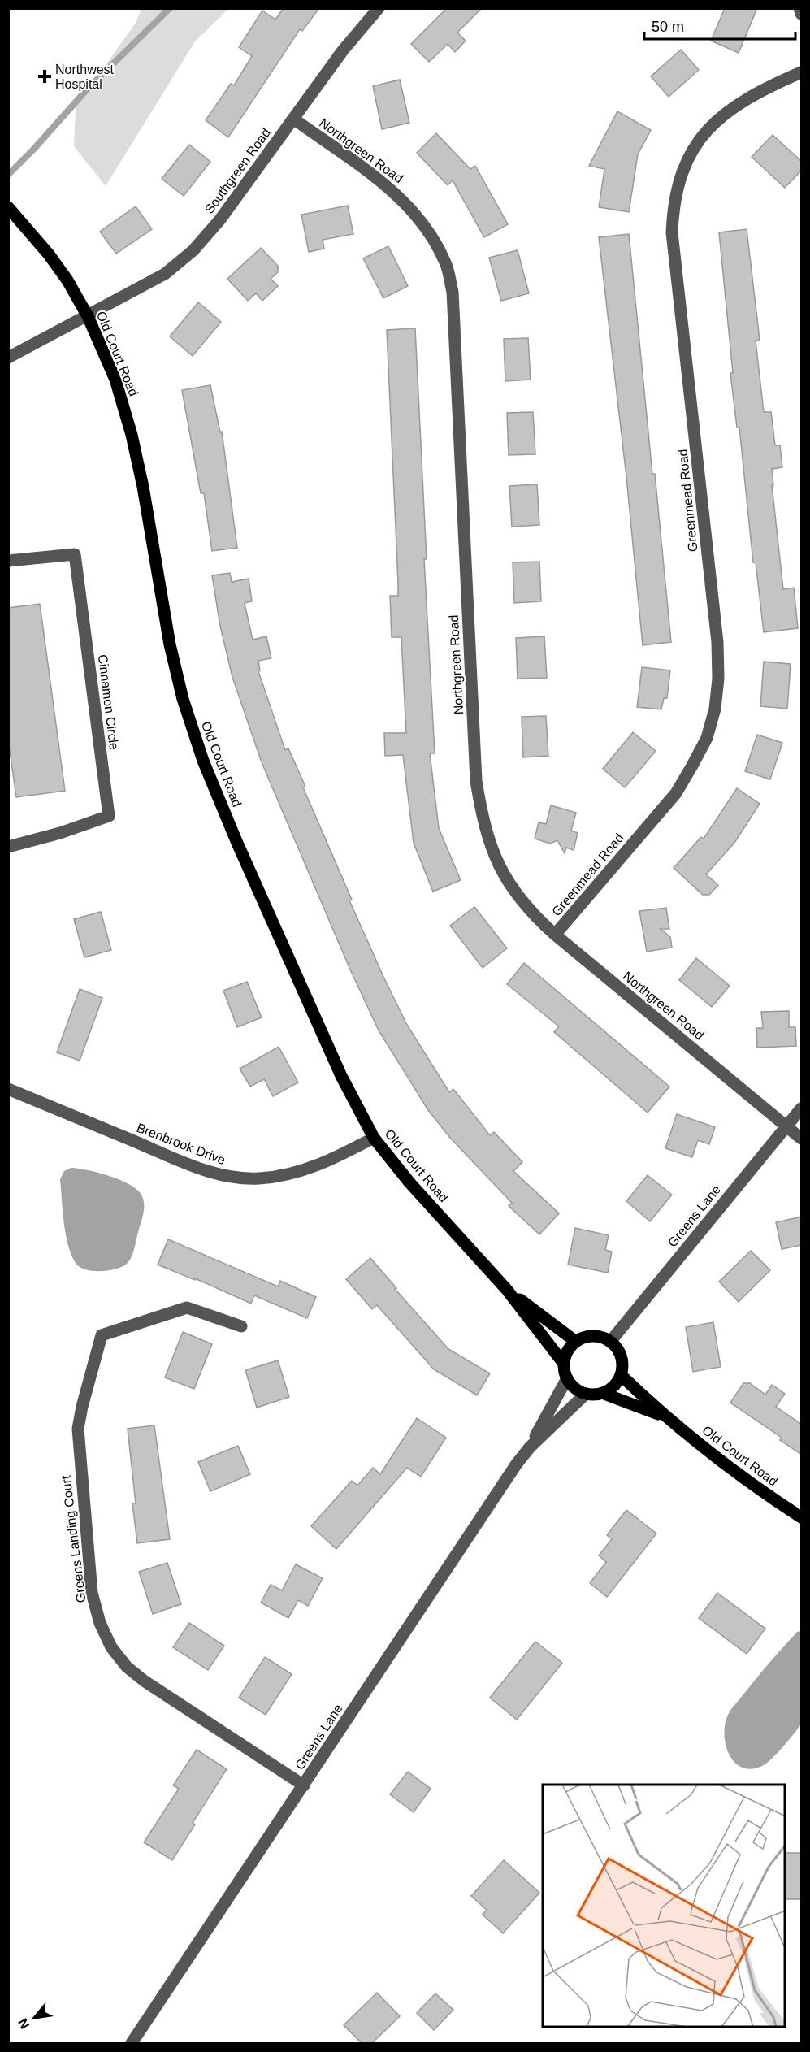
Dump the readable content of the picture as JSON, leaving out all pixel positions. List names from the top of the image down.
{
  "streets": {
    "main road": ["Old Court Road"],
    "street": [
      "Northgreen Road",
      "Southgreen Road",
      "Greenmead Road",
      "Cinnamon Circle",
      "Brenbrook Drive",
      "Greens Lane",
      "Greens Landing Court"
    ]
  },
  "crossings": [
    ["Northgreen Road", "Southgreen Road"],
    ["Northgreen Road", "Greenmead Road"],
    ["Northgreen Road", "Greens Lane"],
    ["Southgreen Road", "Old Court Road"],
    ["Old Court Road", "Brenbrook Drive"],
    ["Old Court Road", "Greens Lane"],
    ["Greens Lane", "Greens Landing Court"]
  ],
  "places": {
    "health": ["Northwest Hospital"]
  },
  "scale_bar": "50 m",
  "north": "bottom left"
}
